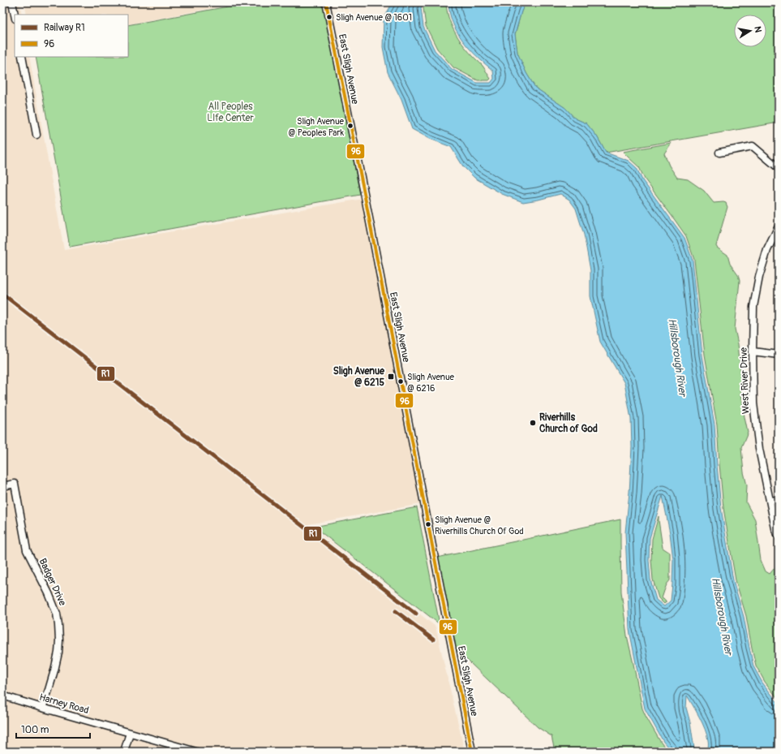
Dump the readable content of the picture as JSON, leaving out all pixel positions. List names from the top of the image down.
{
  "streets": {
    "street": [
      "East Sligh Avenue",
      "West River Drive",
      "Badger Drive",
      "Harney Road"
    ]
  },
  "crossings": [
    ["Badger Drive", "Harney Road"]
  ],
  "water": ["Hillsborough River"],
  "parks": ["All Peoples LIfe Center"],
  "places": {
    "other": [
      "Sligh Avenue @ 1601",
      "Sligh Avenue @ Peoples Park",
      "Sligh Avenue @ 6216",
      "Riverhills Church of God",
      "Sligh Avenue @ Riverhills Church Of God"
    ],
    "transit": ["Sligh Avenue @ 6215"]
  },
  "lines": ["transit line 96", "rail line R1"],
  "legend": ["Railway R1", "96"],
  "scale_bar": "100 m",
  "north": "right"
}
